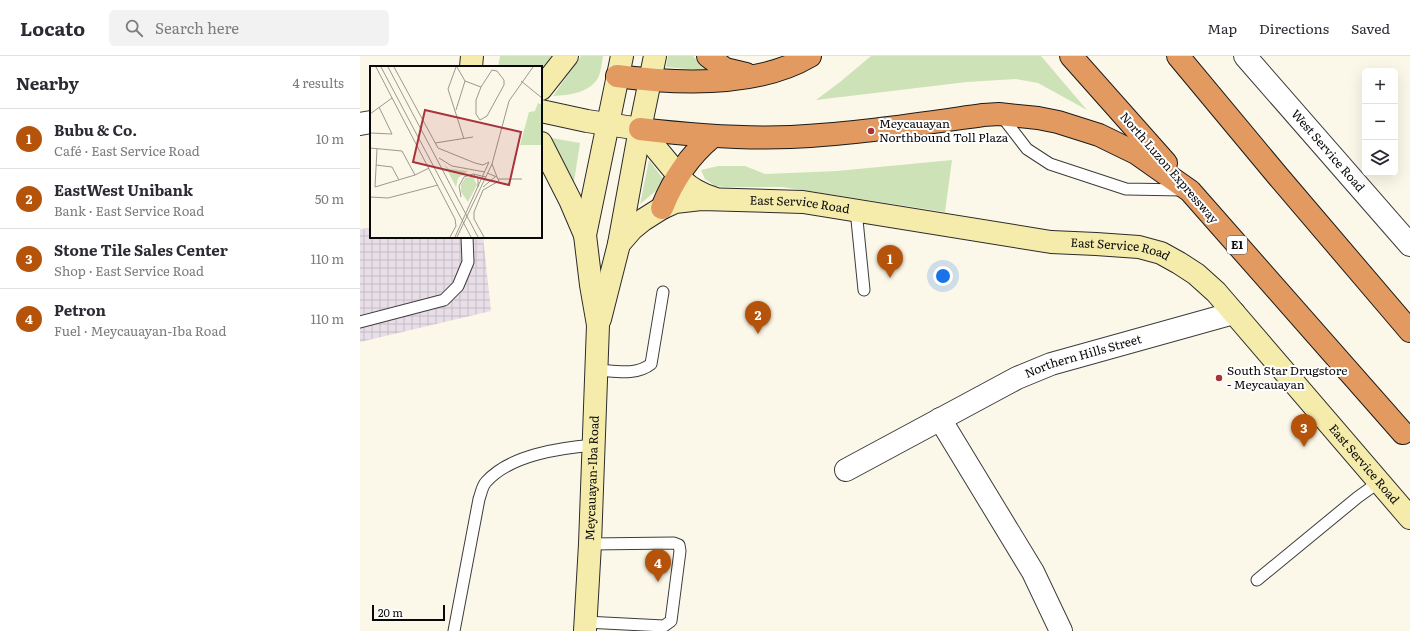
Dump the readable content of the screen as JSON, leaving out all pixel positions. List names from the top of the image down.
{
  "streets": {
    "highway": ["North Luzon Expressway", "E1"],
    "main road": ["East Service Road", "Meycauayan-Iba Road"],
    "street": ["West Service Road", "Northern Hills Street"]
  },
  "crossings": [
    ["East Service Road", "Northern Hills Street"],
    ["East Service Road", "Meycauayan-Iba Road"]
  ],
  "places": ["Meycauayan Northbound Toll Plaza", "South Star Drugstore - Meycauayan"],
  "scale_bar": "20 m",
  "page": {
    "header": "Locato",
    "search": "Search here",
    "nav": ["Map", "Directions", "Saved"],
    "heading": ["Nearby", "4 results"],
    "map_buttons": ["+", "−"],
    "list": [
      {
        "mark": "1",
        "name": "Bubu & Co.",
        "note": "Café · East Service Road",
        "value": "10 m"
      },
      {
        "mark": "2",
        "name": "EastWest Unibank",
        "note": "Bank · East Service Road",
        "value": "50 m"
      },
      {
        "mark": "3",
        "name": "Stone Tile Sales Center",
        "note": "Shop · East Service Road",
        "value": "110 m"
      },
      {
        "mark": "4",
        "name": "Petron",
        "note": "Fuel · Meycauayan-Iba Road",
        "value": "110 m"
      }
    ],
    "pins": [
      "1",
      "2",
      "3",
      "4"
    ],
    "scale": "20 m"
  }
}
